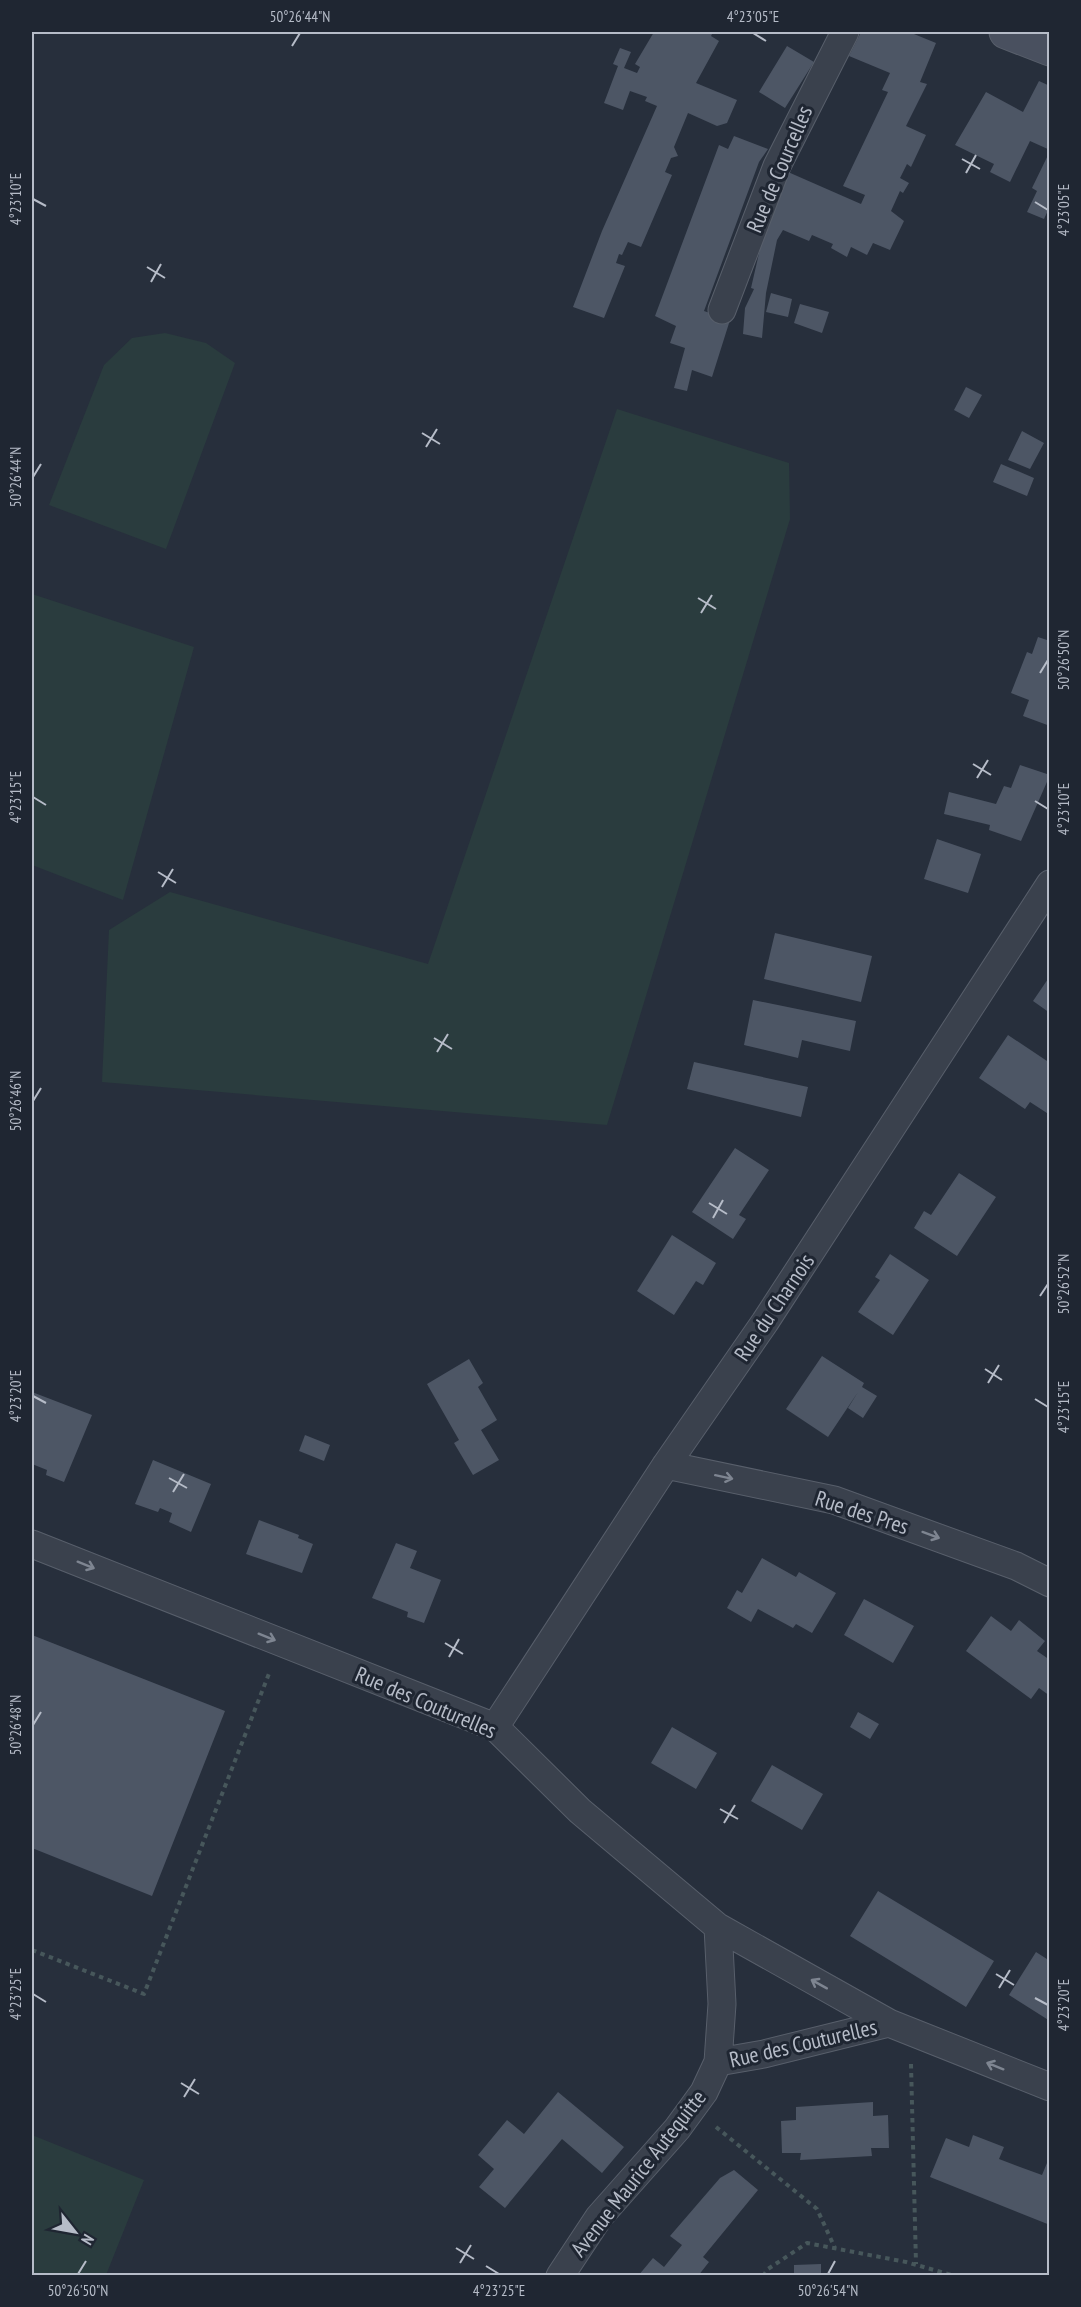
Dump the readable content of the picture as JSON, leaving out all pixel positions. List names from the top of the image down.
{
  "streets": {
    "street": [
      "Rue de Courcelles",
      "Rue du Charnois",
      "Rue des Pres",
      "Rue des Couturelles",
      "Avenue Maurice Autequitte"
    ]
  },
  "crossings": [
    ["Rue du Charnois", "Rue des Pres"],
    ["Rue du Charnois", "Rue des Couturelles"],
    ["Rue des Couturelles", "Avenue Maurice Autequitte"]
  ],
  "one_way": ["Rue des Pres"],
  "north": "bottom right",
  "coordinates": [
    "50°26'44\"N",
    "4°23'05\"E",
    "4°23'10\"E",
    "50°26'50\"N",
    "4°23'15\"E",
    "50°26'46\"N",
    "50°26'52\"N",
    "4°23'20\"E",
    "50°26'48\"N",
    "4°23'25\"E",
    "50°26'54\"N"
  ]
}
